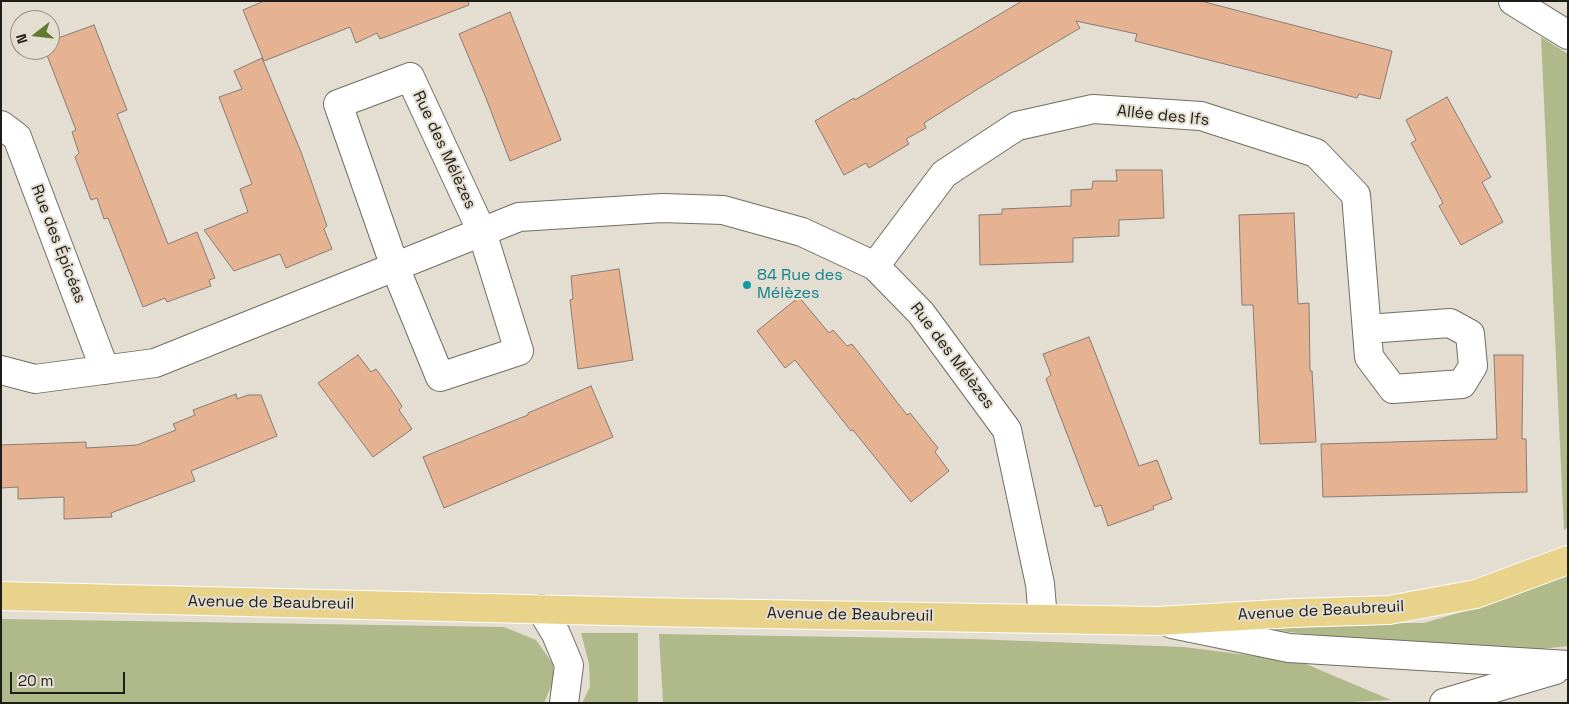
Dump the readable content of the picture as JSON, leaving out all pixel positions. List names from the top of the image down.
{
  "streets": {
    "main road": ["Avenue de Beaubreuil"],
    "street": ["Allée des Ifs", "Rue des Mélèzes", "Rue des Épicéas"]
  },
  "crossings": [
    ["Allée des Ifs", "Rue des Mélèzes"],
    ["Rue des Mélèzes", "Rue des Épicéas"],
    ["Rue des Mélèzes", "Avenue de Beaubreuil"]
  ],
  "places": ["84 Rue des Mélèzes"],
  "scale_bar": "20 m",
  "north": "left"
}
